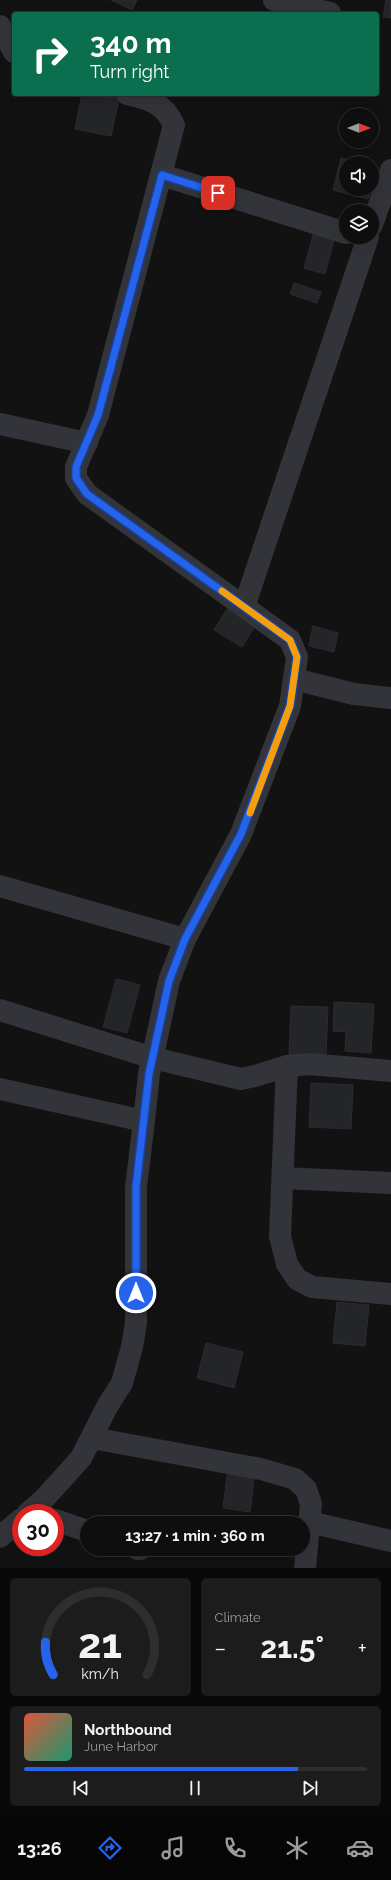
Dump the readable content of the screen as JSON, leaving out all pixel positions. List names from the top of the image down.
{
  "north": "right",
  "page": {
    "turn": ["340 m", "Turn right"],
    "limit": "30",
    "trip": "13:27 · 1 min · 360 m",
    "tile": "Climate",
    "heat": ["−", "21.5°", "+"],
    "song": ["Northbound", "June Harbor"],
    "tabs": "13:26",
    "gauge": ["21", "km/h"]
  }
}
